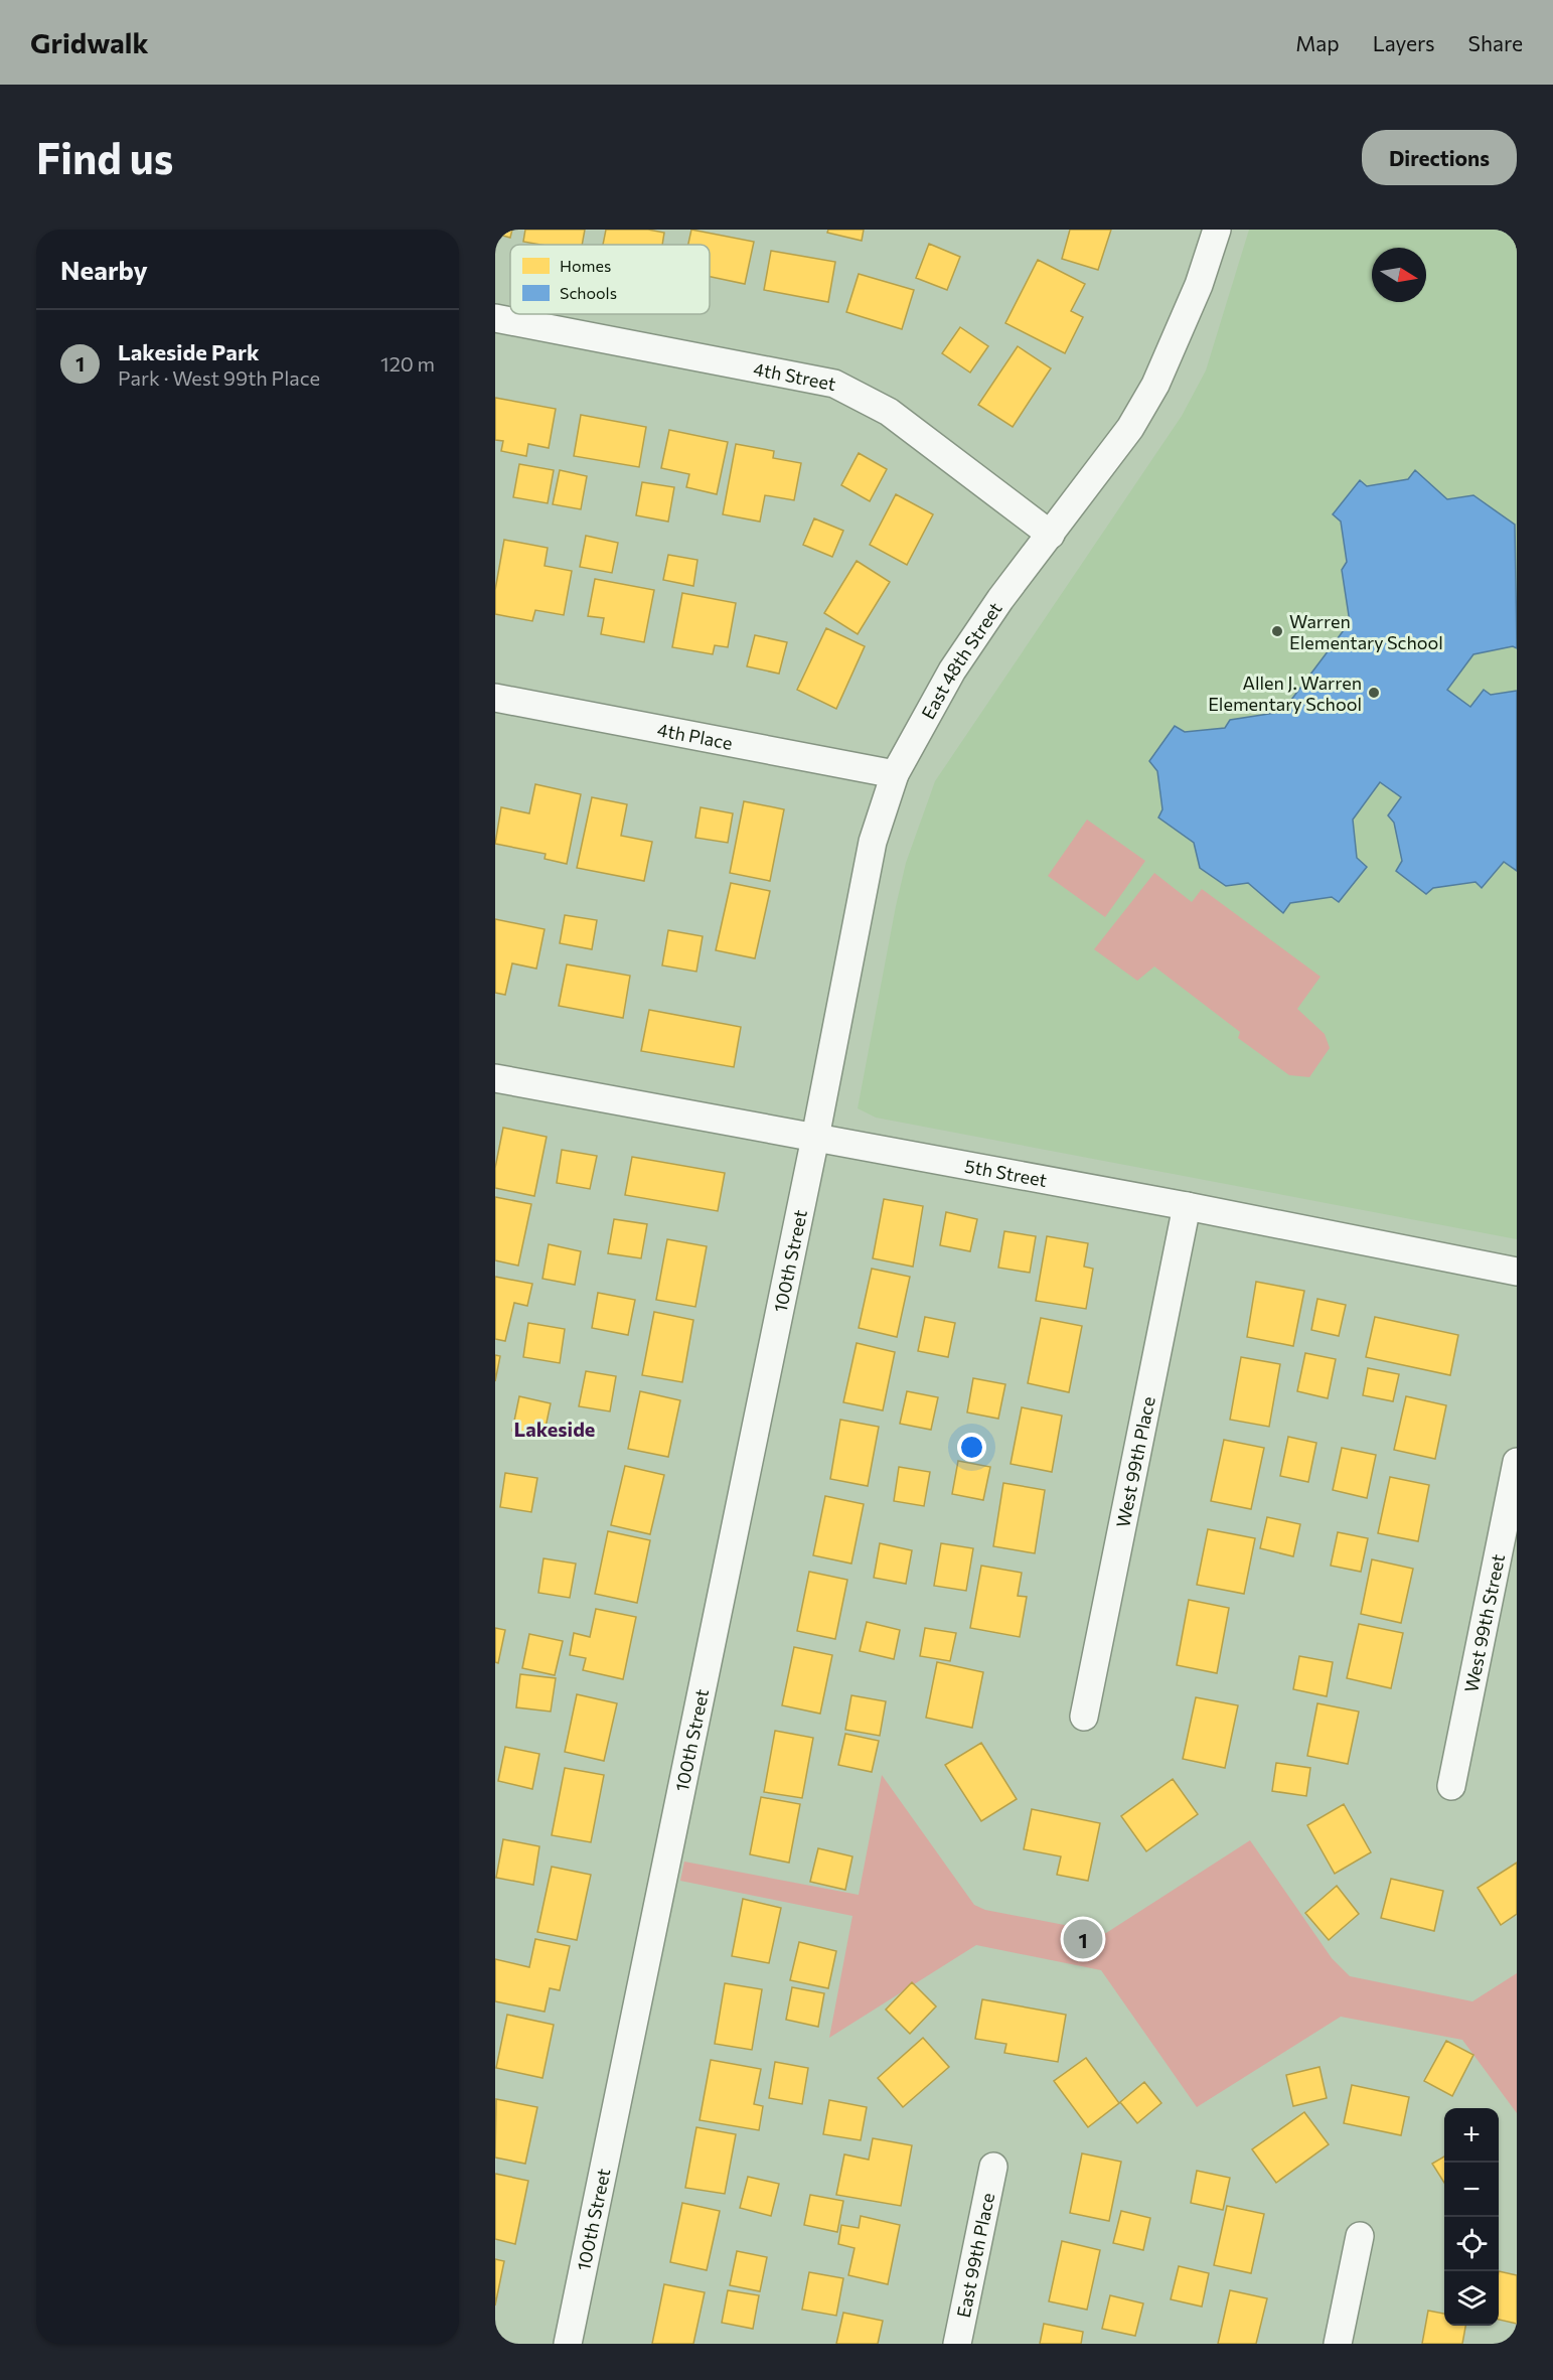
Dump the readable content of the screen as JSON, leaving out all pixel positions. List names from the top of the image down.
{
  "streets": {
    "street": [
      "4th Street",
      "East 48th Street",
      "4th Place",
      "5th Street",
      "100th Street",
      "West 99th Place",
      "West 99th Street",
      "East 99th Place"
    ]
  },
  "crossings": [
    ["4th Street", "East 48th Street"],
    ["East 48th Street", "4th Place"],
    ["East 48th Street", "5th Street"],
    ["East 48th Street", "100th Street"],
    ["5th Street", "100th Street"],
    ["5th Street", "West 99th Place"]
  ],
  "districts": ["Lakeside"],
  "places": ["Warren Elementary School", "Allen J. Warren Elementary School"],
  "legend": ["Homes", "Schools"],
  "north": "right",
  "page": {
    "header": "Gridwalk",
    "nav": ["Map", "Layers", "Share"],
    "buttons": "Directions",
    "title": "Find us",
    "heading": "Nearby",
    "list": [
      {
        "mark": "1",
        "name": "Lakeside Park",
        "note": "Park · West 99th Place",
        "value": "120 m"
      }
    ],
    "pins": "1",
    "map_buttons": ["+", "−"]
  }
}
